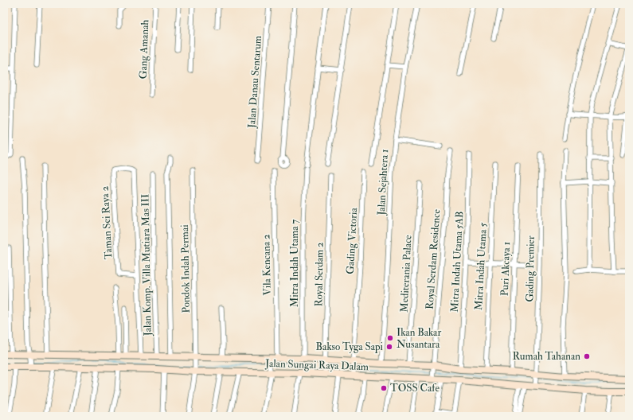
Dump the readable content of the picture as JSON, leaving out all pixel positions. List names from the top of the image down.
{
  "streets": {
    "street": [
      "Gang Amanah",
      "Jalan Danau Sentarum",
      "Jalan Sejahtera 1",
      "Taman Sei Raya 2",
      "Gading Victoria",
      "Royal Serdam Residence",
      "Mitra Indah Utama 5AB",
      "Mitra Indah Utama 7",
      "Jalan Komp. Villa Mutiara Mas III",
      "Vila Kencana 2",
      "Mitra Indah Utama 5",
      "Pondok Indah Permai",
      "Puri Akcaya 1",
      "Gading Premier",
      "Mediterania Palace",
      "Royal Serdam 2",
      "Jalan Sungai Raya Dalam"
    ]
  },
  "crossings": [
    ["Royal Serdam Residence", "Jalan Sungai Raya Dalam"],
    ["Pondok Indah Permai", "Jalan Sungai Raya Dalam"],
    ["Gading Premier", "Jalan Sungai Raya Dalam"],
    ["Royal Serdam 2", "Jalan Sungai Raya Dalam"]
  ],
  "places": [
    "Ikan Bakar Nusantara",
    "Bakso Tyga Sapi",
    "Rumah Tahanan",
    "TOSS Cafe"
  ]
}
